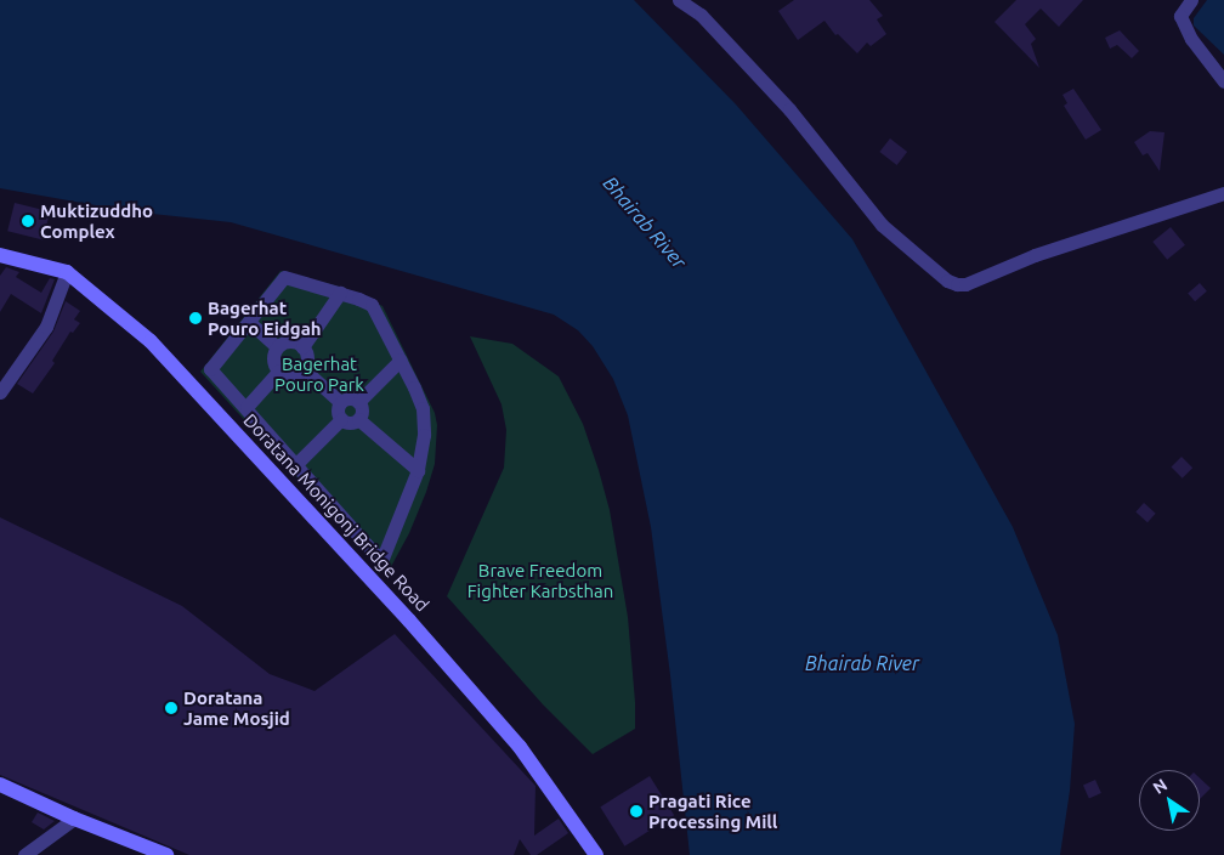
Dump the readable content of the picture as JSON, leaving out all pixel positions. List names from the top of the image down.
{
  "streets": {
    "main road": ["Doratana Monigonj Bridge Road"]
  },
  "water": ["Bhairab River"],
  "parks": ["Bagerhat Pouro Park", "Brave Freedom Fighter Karbsthan"],
  "places": [
    "Muktizuddho Complex",
    "Bagerhat Pouro Eidgah",
    "Doratana Jame Mosjid",
    "Pragati Rice Processing Mill"
  ],
  "north": "top left"
}
